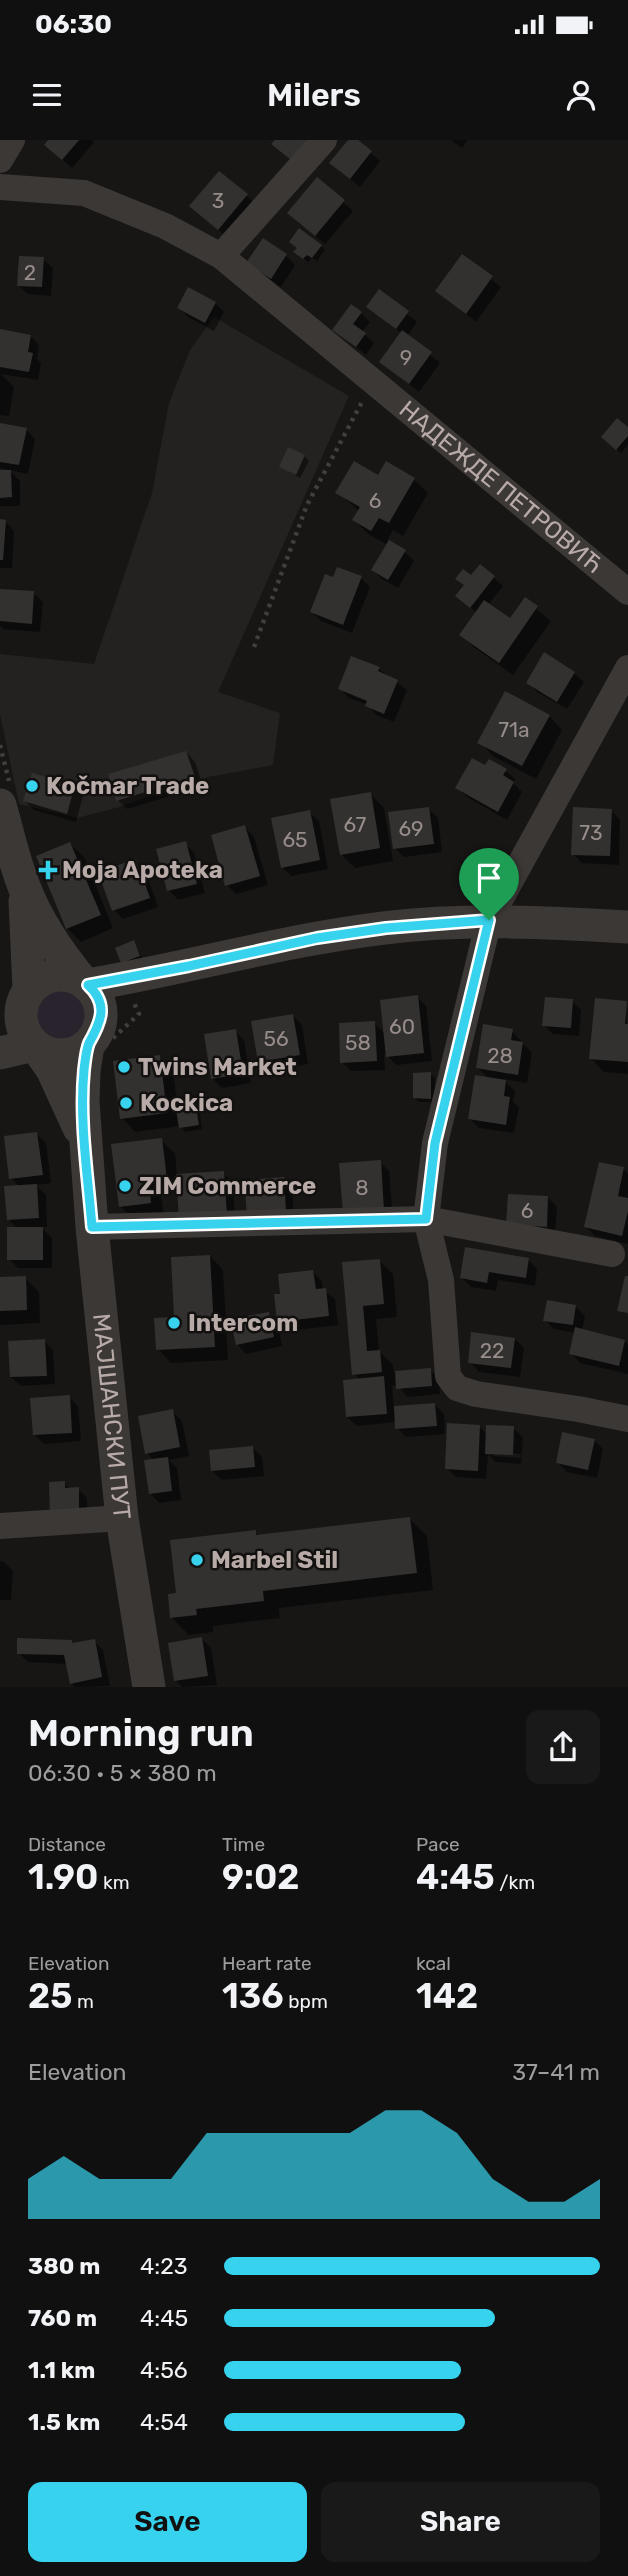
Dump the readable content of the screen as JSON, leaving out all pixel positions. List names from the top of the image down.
{
  "streets": {
    "street": ["НАДЕЖДЕ ПЕТРОВИЋ", "МАЈШАНСКИ ПУТ"]
  },
  "places": {
    "other": [
      "Kočmar Trade",
      "Twins Market",
      "Kockica",
      "ZIM Commerce",
      "Intercom",
      "Marbel Stil"
    ],
    "health": ["Moja Apoteka"]
  },
  "house_numbers": [
    "3",
    "2",
    "9",
    "6",
    "71a",
    "67",
    "69",
    "73",
    "65",
    "60",
    "56",
    "58",
    "28",
    "8",
    "6",
    "22"
  ],
  "page": {
    "status": "06:30",
    "header": "Milers",
    "heading": ["Morning run", "06:30 · 5 × 380 m"],
    "stats": [
      ["Distance", "1.90 km"],
      ["Time", "9:02"],
      ["Pace", "4:45 /km"],
      ["Elevation", "25 m"],
      ["Heart rate", "136 bpm"],
      ["kcal", "142"]
    ],
    "chart": ["Elevation", "37–41 m"],
    "list": [
      {
        "name": "380 m",
        "note": "4:23"
      },
      {
        "name": "760 m",
        "note": "4:45"
      },
      {
        "name": "1.1 km",
        "note": "4:56"
      },
      {
        "name": "1.5 km",
        "note": "4:54"
      }
    ],
    "buttons": ["Save", "Share"]
  }
}
